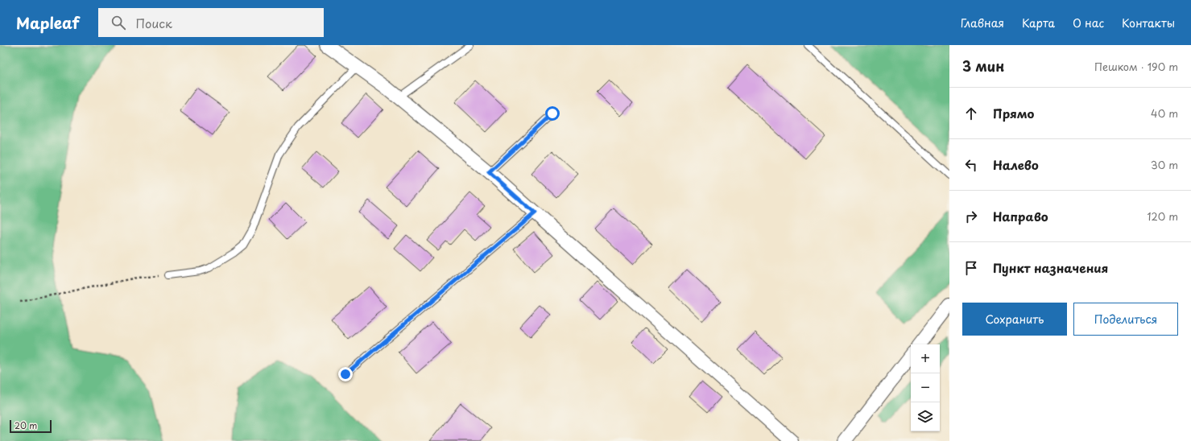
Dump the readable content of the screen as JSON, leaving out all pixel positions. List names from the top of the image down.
{
  "scale_bar": "20 m",
  "page": {
    "header": "Mapleaf",
    "search": "Поиск",
    "nav": [
      "Главная",
      "Карта",
      "О нас",
      "Контакты"
    ],
    "heading": ["3 мин", "Пешком · 190 m"],
    "list": [
      ["Прямо", "40 m"],
      ["Налево", "30 m"],
      ["Направо", "120 m"],
      "Пункт назначения"
    ],
    "buttons": ["Сохранить", "Поделиться"],
    "map_buttons": ["+", "−"],
    "scale": "20 m"
  }
}
